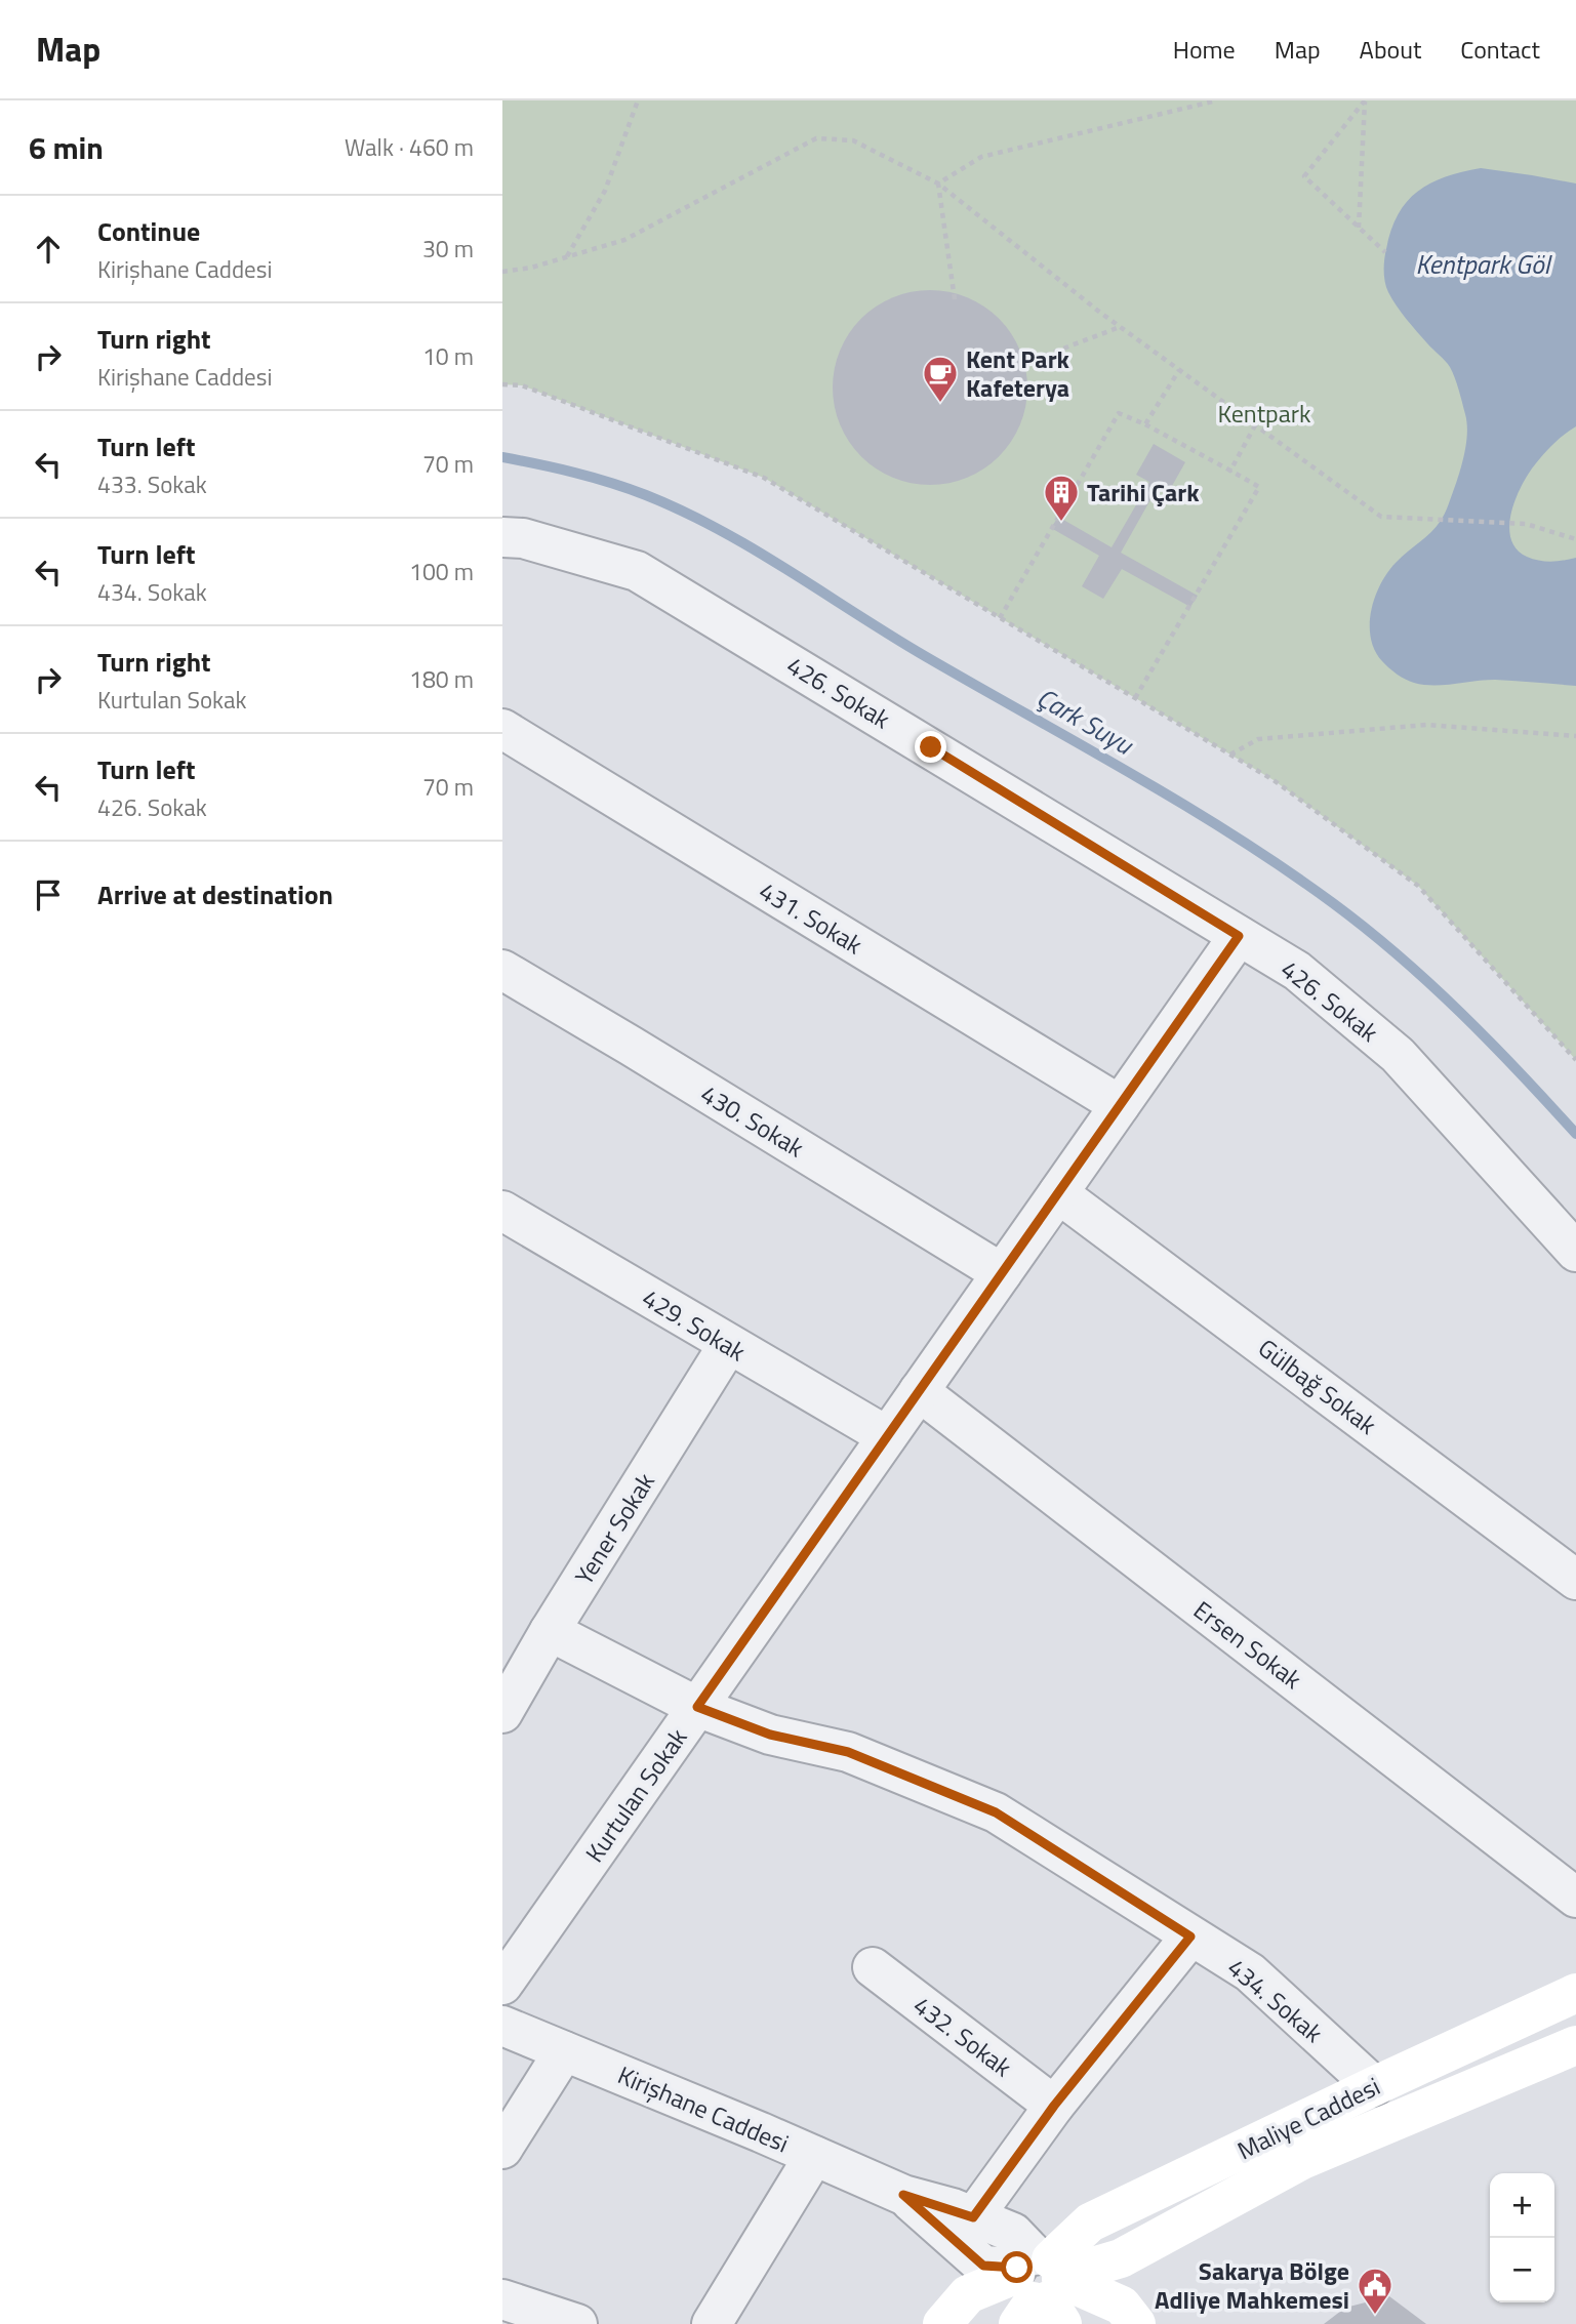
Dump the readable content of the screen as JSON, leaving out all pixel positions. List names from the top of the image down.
{
  "streets": {
    "main road": ["Kirişhane Caddesi", "Maliye Caddesi"],
    "street": [
      "426. Sokak",
      "431. Sokak",
      "430. Sokak",
      "429. Sokak",
      "Gülbağ Sokak",
      "Yener Sokak",
      "Ersen Sokak",
      "Kurtulan Sokak",
      "434. Sokak",
      "432. Sokak"
    ]
  },
  "crossings": [
    ["426. Sokak", "Kurtulan Sokak"],
    ["431. Sokak", "Kurtulan Sokak"],
    ["430. Sokak", "Kurtulan Sokak"],
    ["429. Sokak", "Yener Sokak"],
    ["429. Sokak", "Kurtulan Sokak"],
    ["Gülbağ Sokak", "Kurtulan Sokak"],
    ["Yener Sokak", "434. Sokak"],
    ["Ersen Sokak", "Kurtulan Sokak"],
    ["Kurtulan Sokak", "434. Sokak"],
    ["434. Sokak", "Maliye Caddesi"],
    ["Kirişhane Caddesi", "Maliye Caddesi"]
  ],
  "water": ["Kentpark Göl", "Çark Suyu"],
  "parks": ["Kentpark"],
  "places": {
    "cafe": ["Kent Park Kafeterya"],
    "building": ["Tarihi Çark"],
    "public building": ["Sakarya Bölge Adliye Mahkemesi"]
  },
  "page": {
    "header": "Map",
    "nav": [
      "Home",
      "Map",
      "About",
      "Contact"
    ],
    "heading": ["6 min", "Walk · 460 m"],
    "list": [
      ["Continue", "Kirişhane Caddesi", "30 m"],
      ["Turn right", "Kirişhane Caddesi", "10 m"],
      ["Turn left", "433. Sokak", "70 m"],
      ["Turn left", "434. Sokak", "100 m"],
      ["Turn right", "Kurtulan Sokak", "180 m"],
      ["Turn left", "426. Sokak", "70 m"],
      "Arrive at destination"
    ],
    "map_buttons": ["+", "−"]
  }
}
